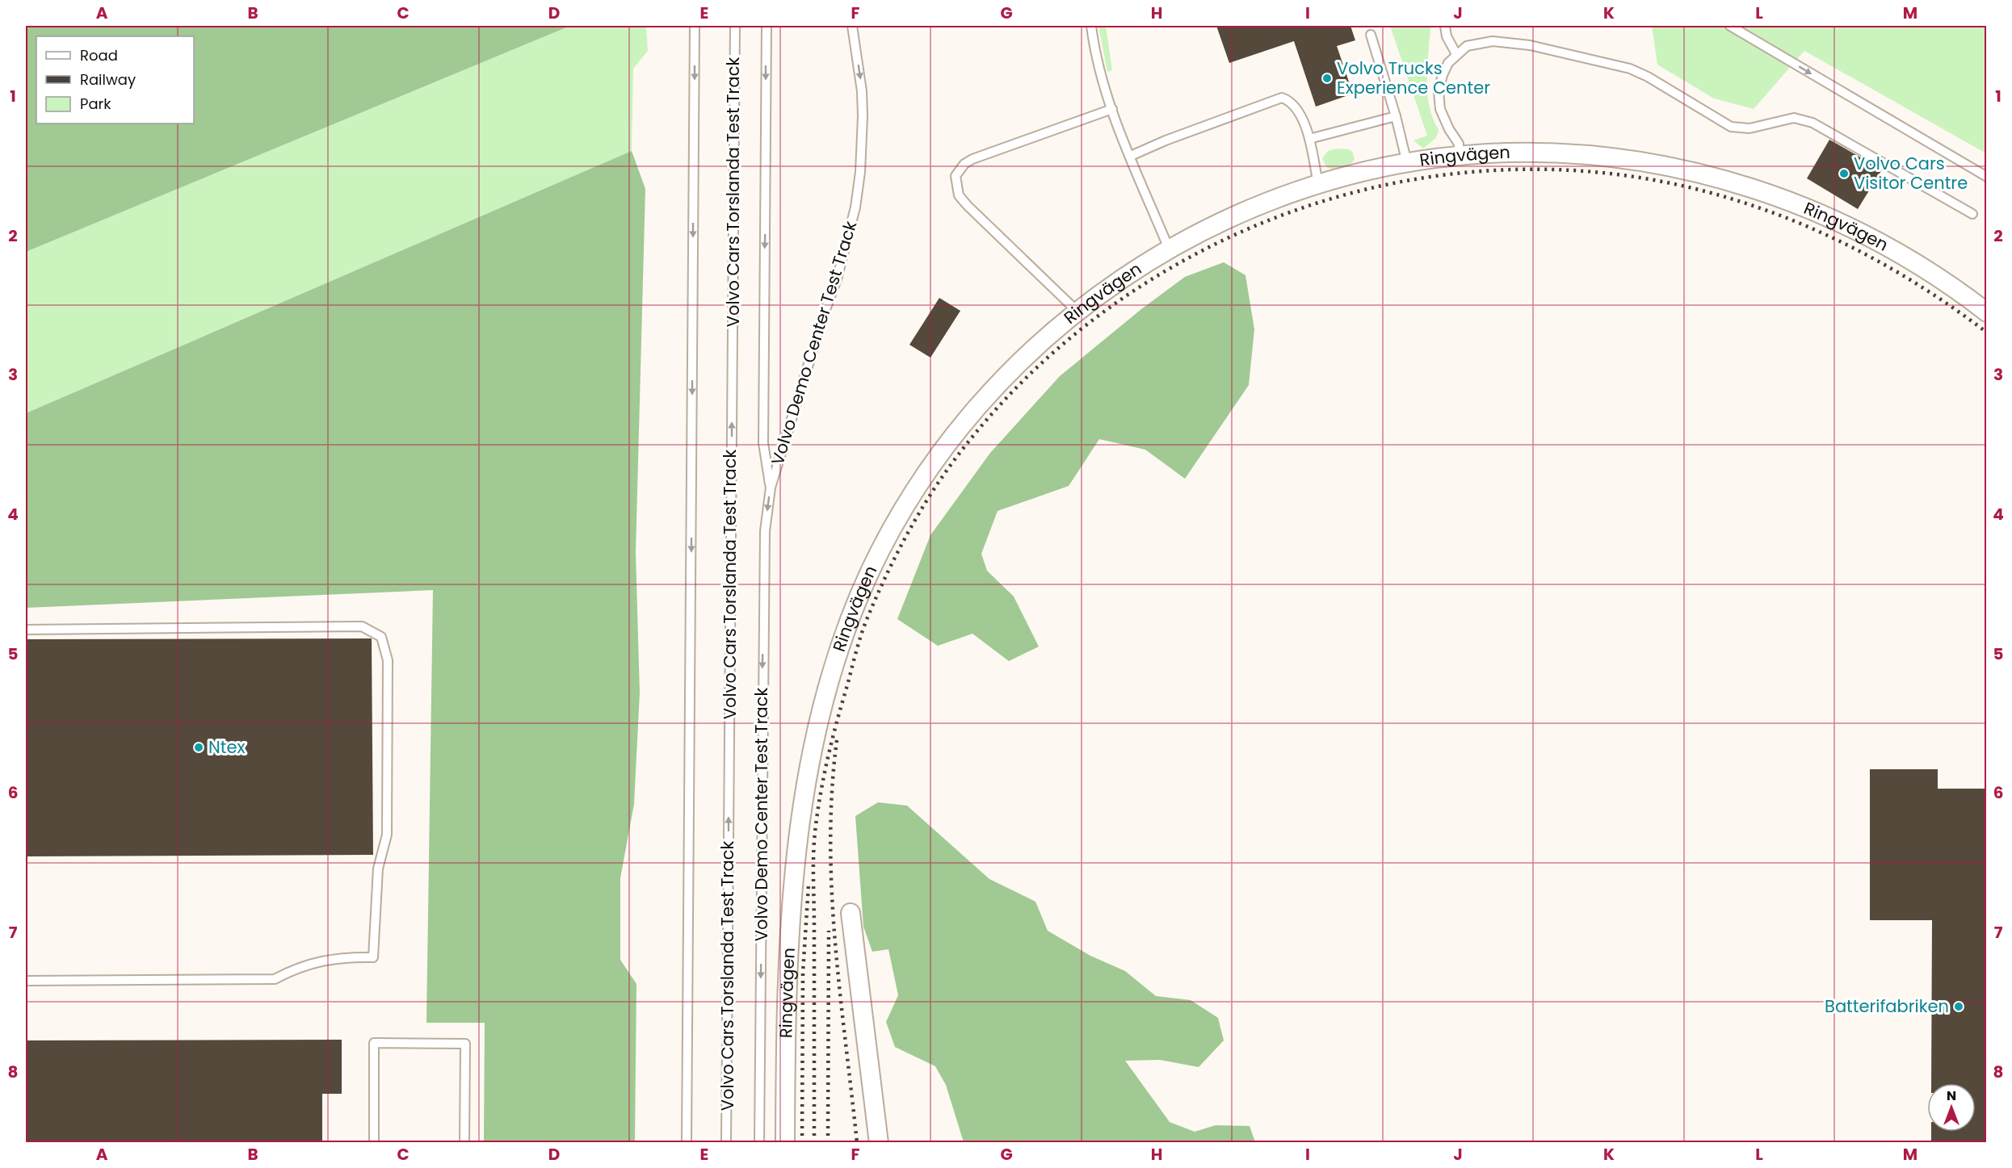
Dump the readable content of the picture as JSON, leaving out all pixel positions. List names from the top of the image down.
{
  "streets": {
    "street": ["Ringvägen"],
    "lane": ["Volvo Cars Torslanda Test Track", "Volvo Demo Center Test Track"]
  },
  "places": [
    "Volvo Trucks Experience Center",
    "Volvo Cars Visitor Centre",
    "Ntex",
    "Batterifabriken"
  ],
  "legend": ["Road", "Railway", "Park"],
  "north": "top",
  "grid": {
    "columns": [
      "A",
      "B",
      "C",
      "D",
      "E",
      "F",
      "G",
      "H",
      "I",
      "J",
      "K",
      "L",
      "M"
    ],
    "rows": [
      "1",
      "2",
      "3",
      "4",
      "5",
      "6",
      "7",
      "8"
    ]
  }
}
